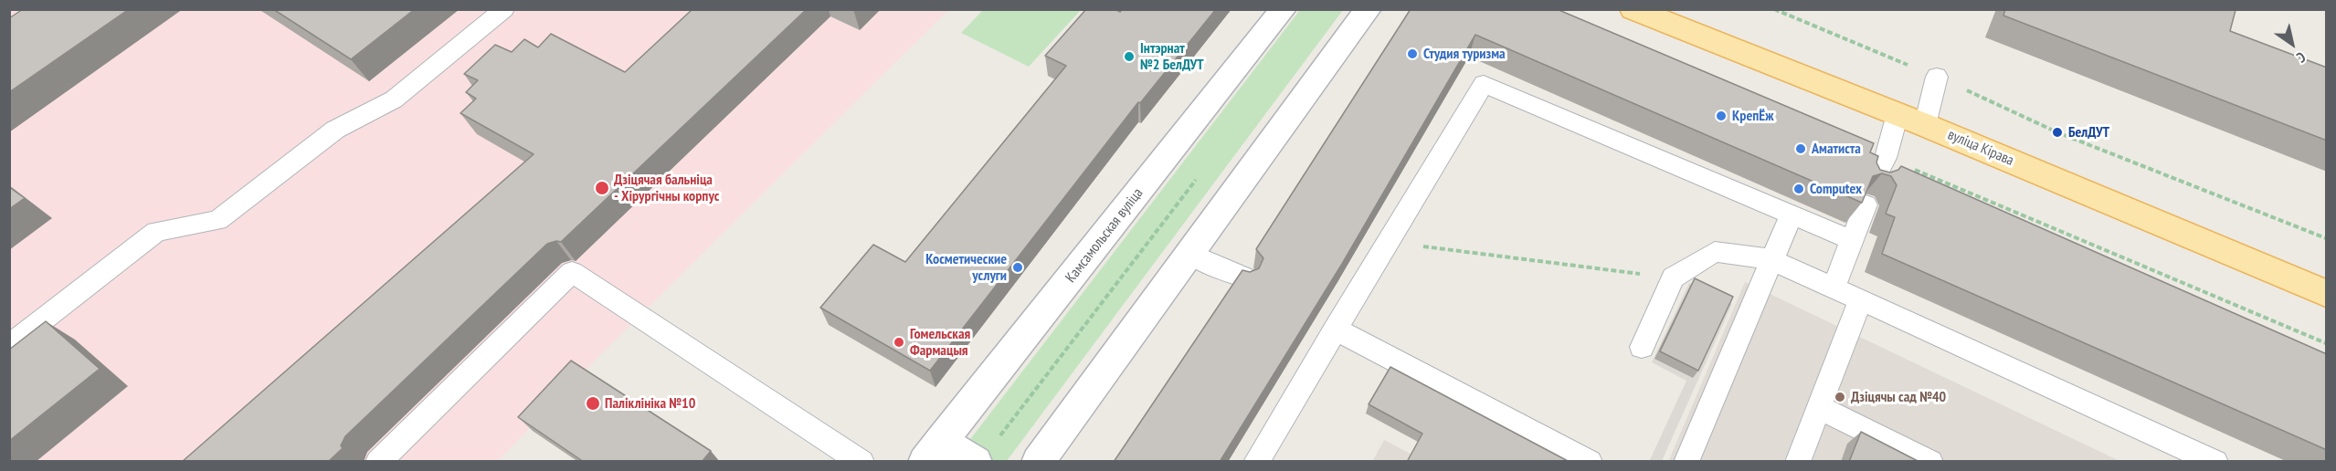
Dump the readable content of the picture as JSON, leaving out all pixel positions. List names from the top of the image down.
{
  "streets": {
    "main road": ["вуліца Кірава"],
    "street": ["Камсамольская вуліца"]
  },
  "places": [
    "Студия туризма",
    "Інтэрнат №2 БелДУТ",
    "КрепЁж",
    "БелДУТ",
    "Аматиста",
    "Дзіцячая бальніца - Хірургічны корпус",
    "Computex",
    "Косметические услуги",
    "Гомельская Фармацыя",
    "Дзіцячы сад №40",
    "Паліклініка №10"
  ],
  "north": "bottom right"
}
